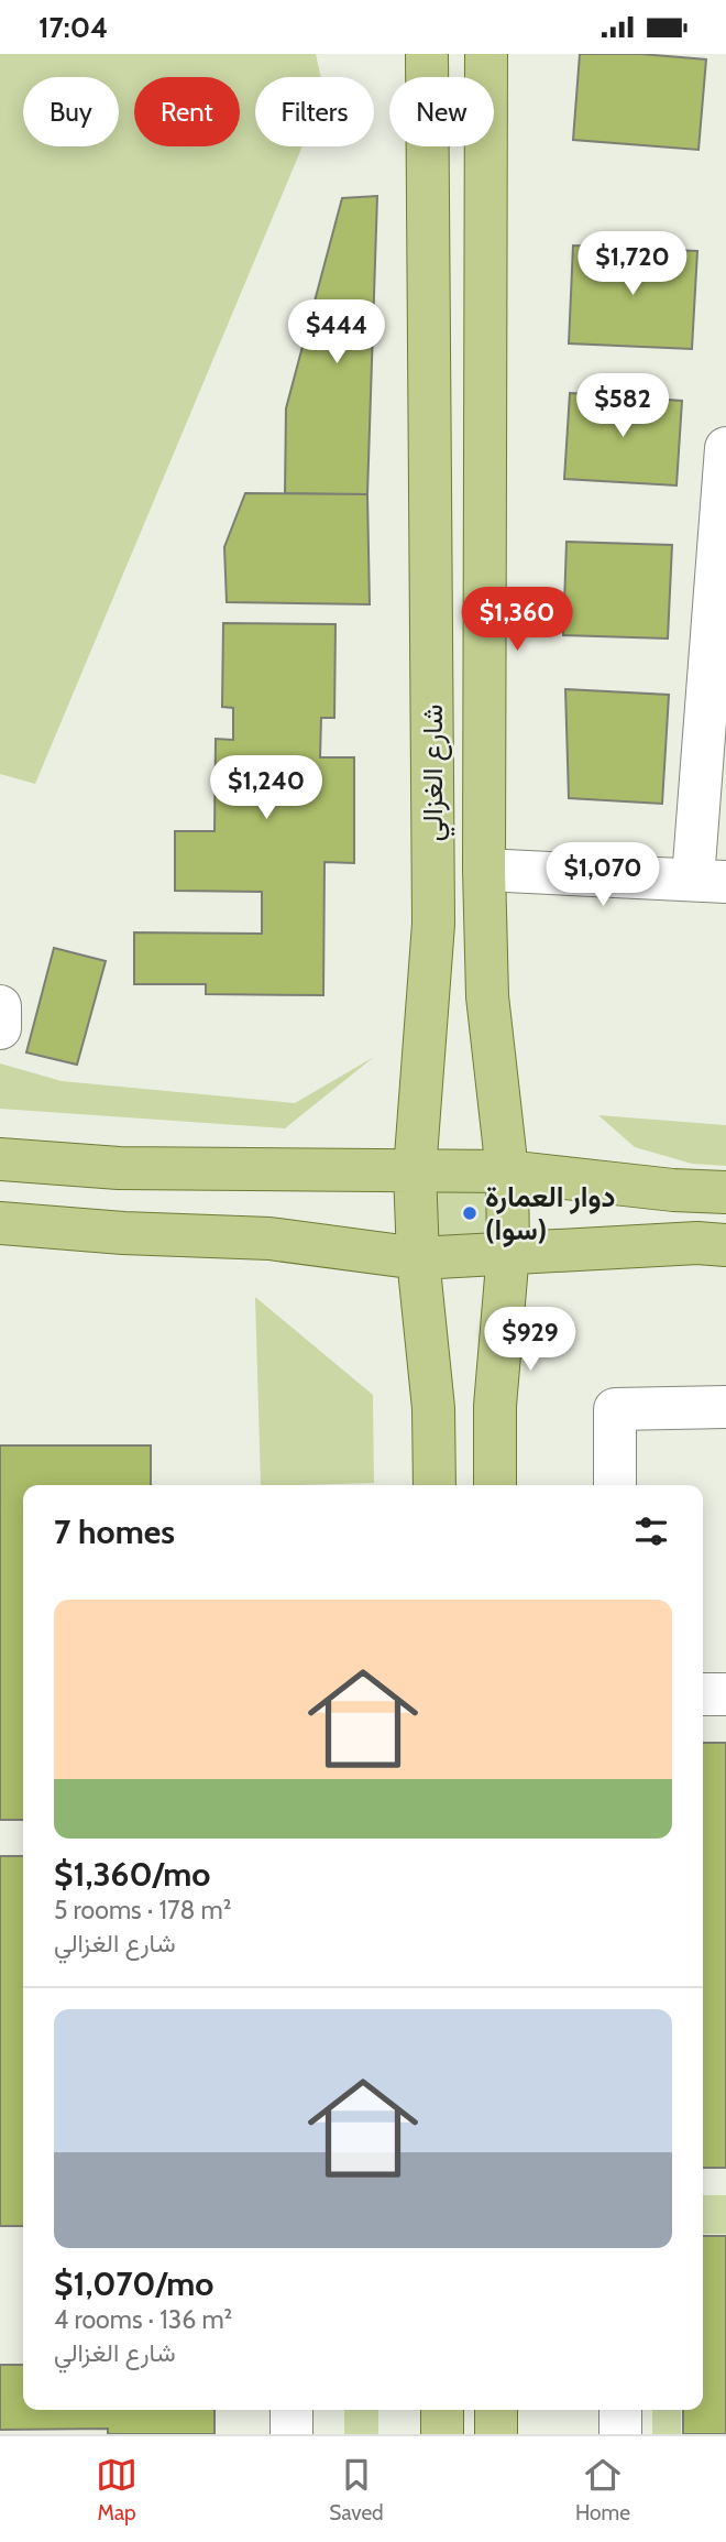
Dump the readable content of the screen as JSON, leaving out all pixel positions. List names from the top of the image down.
{
  "streets": {
    "main road": ["شارع الغزالي"]
  },
  "places": ["دوار العمارة (سوا)"],
  "page": {
    "status": "17:04",
    "chip": [
      "Buy",
      "Rent",
      "Filters",
      "New"
    ],
    "price": [
      "$1,720",
      "$444",
      "$582",
      "$1,360",
      "$1,240",
      "$1,070",
      "$929"
    ],
    "heading": "7 homes",
    "list": [
      {
        "name": "$1,360/mo",
        "note": "5 rooms · 178 m² · شارع الغزالي"
      },
      {
        "name": "$1,070/mo",
        "note": "4 rooms · 136 m² · شارع الغزالي"
      }
    ],
    "tabs": ["Map", "Saved", "Home"]
  }
}
